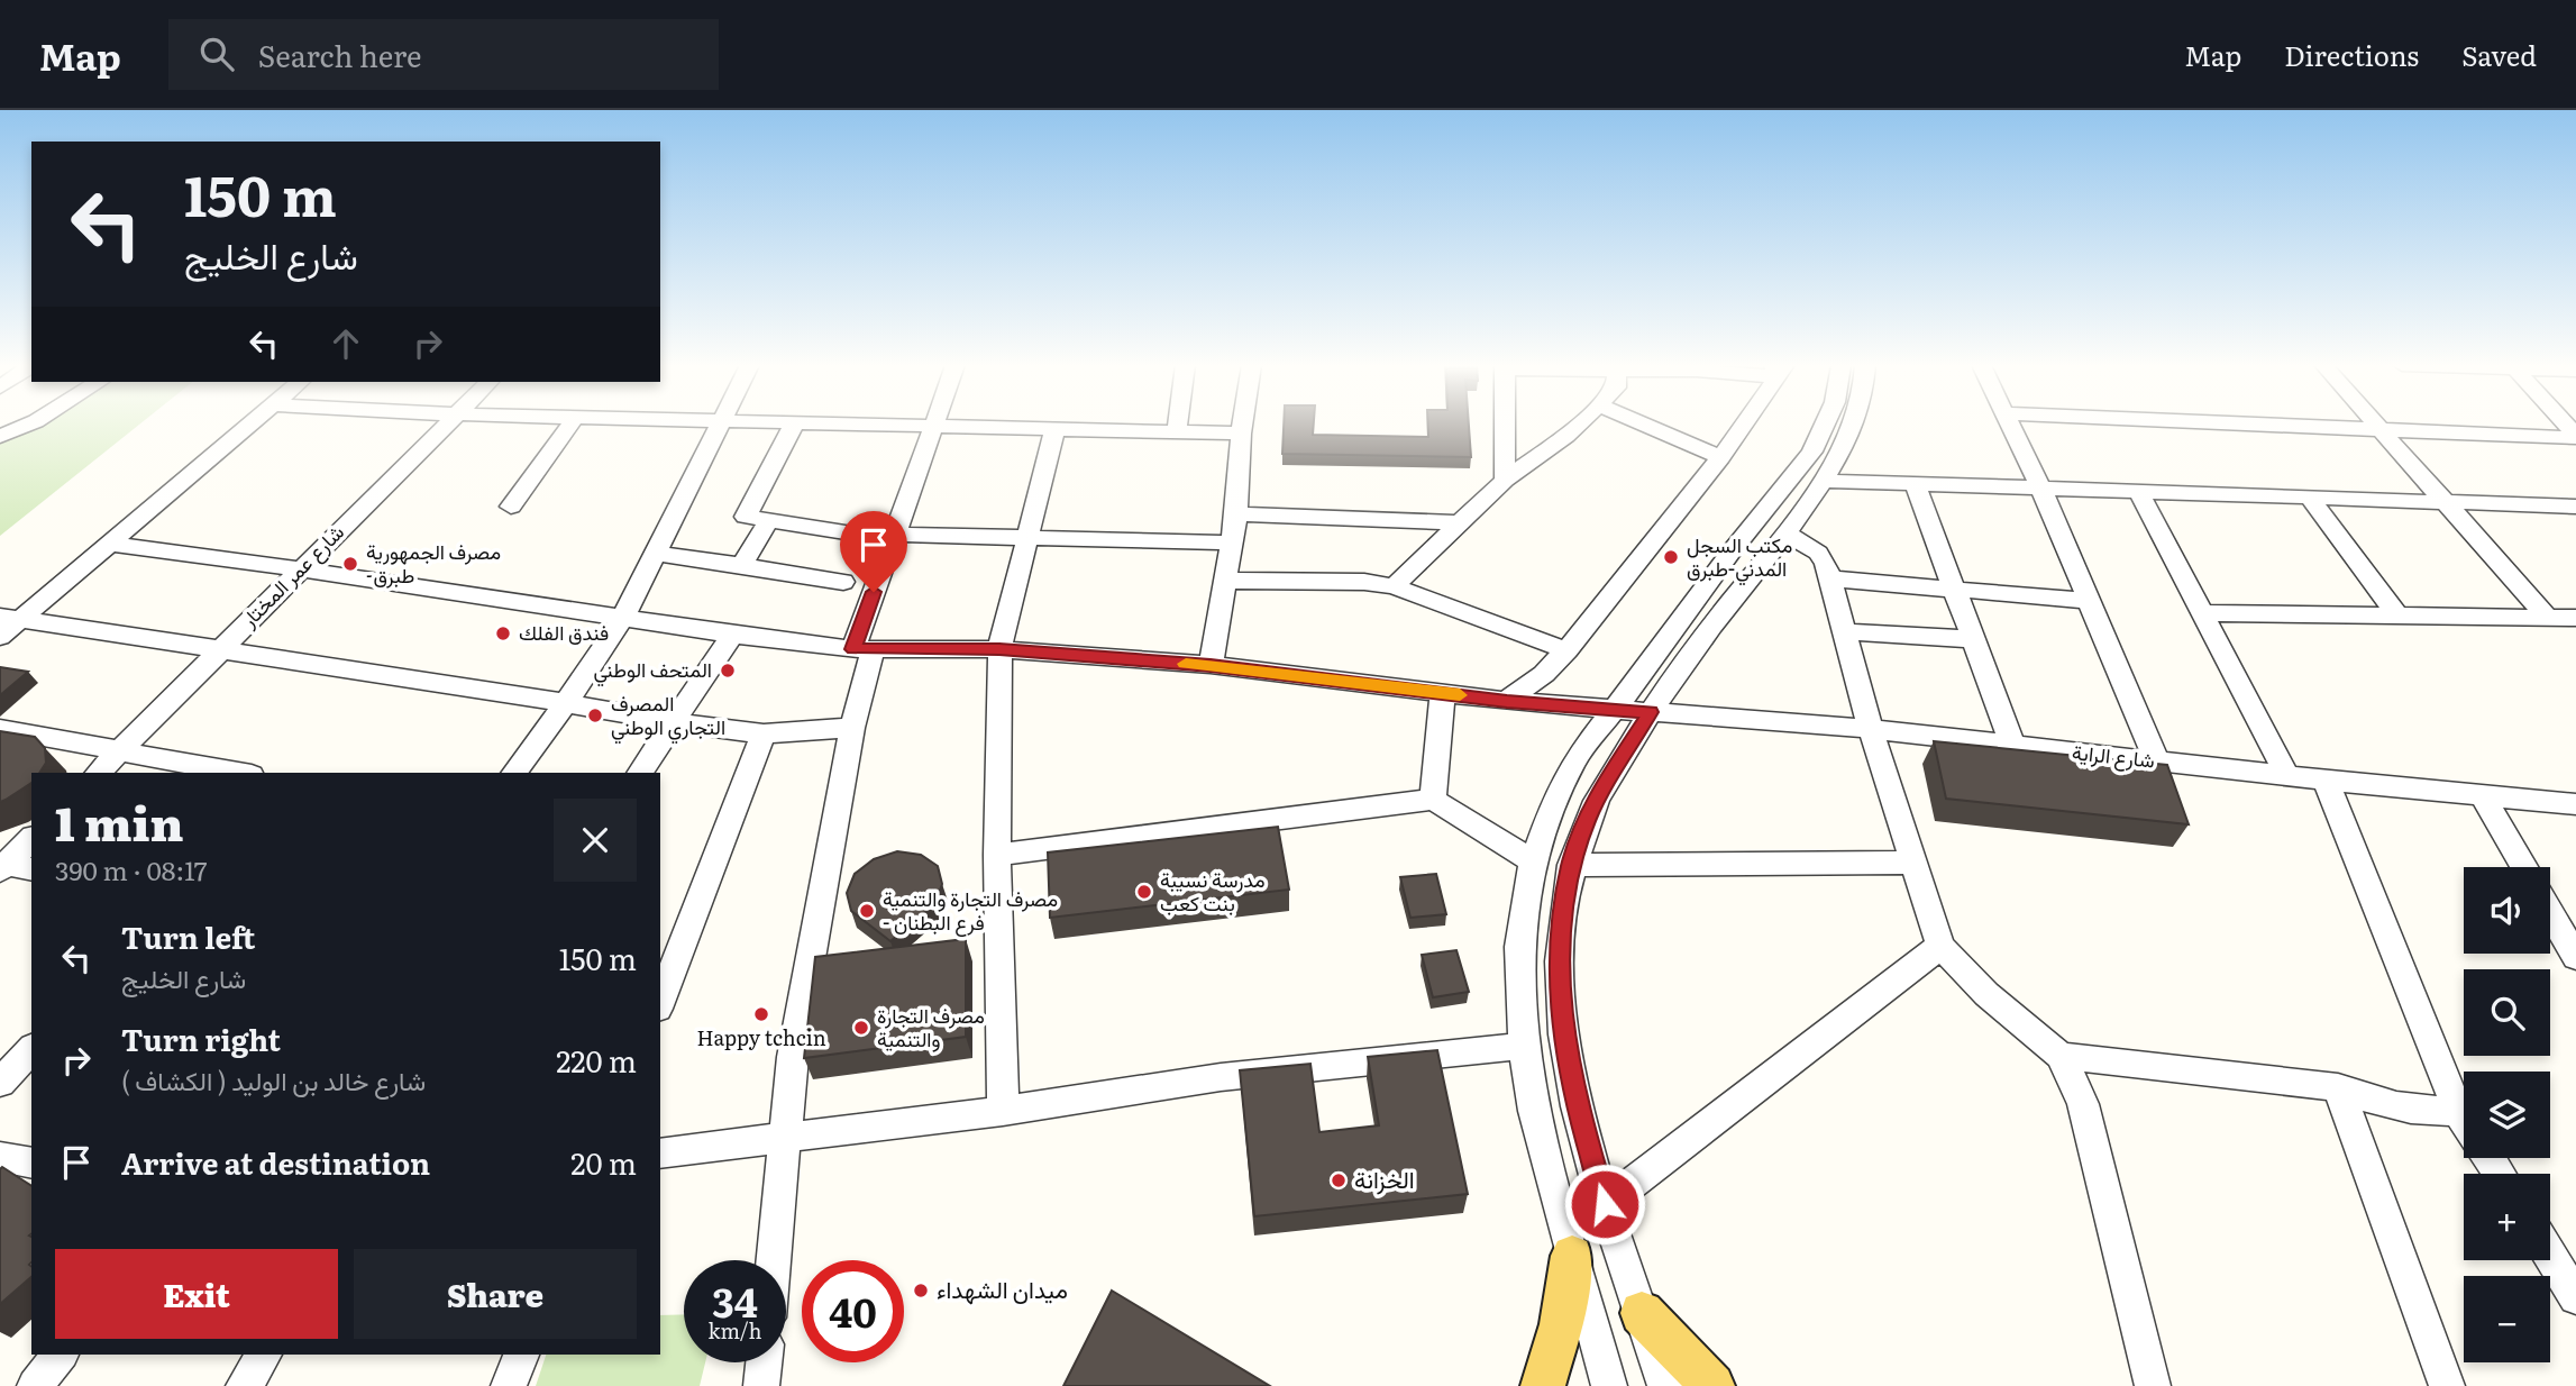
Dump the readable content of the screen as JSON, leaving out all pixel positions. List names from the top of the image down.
{
  "streets": {
    "street": ["شارع عمر المختار", "شارع الراية"]
  },
  "crossings": [
    ["شارع عمر المختار", "شارع الراية"]
  ],
  "places": [
    "مكتب السجل المدني-طبرق",
    "مصرف الجمهورية -طبرق",
    "فندق الفلك",
    "المتحف الوطني",
    "المصرف التجاري الوطني",
    "مدرسة نسيبة بنت كعب",
    "مصرف التجارة والتنمية - فرع البطنان",
    "Happy tchcin",
    "مصرف التجارة والتنمية",
    "الخزانة",
    "ميدان الشهداء"
  ],
  "page": {
    "header": "Map",
    "search": "Search here",
    "nav": ["Map", "Directions", "Saved"],
    "turn": ["150 m", "شارع الخليج"],
    "heading": ["1 min", "390 m · 08:17"],
    "map_buttons": ["+", "−"],
    "list": [
      {
        "name": "Turn left",
        "note": "شارع الخليج",
        "value": "150 m"
      },
      {
        "name": "Turn right",
        "note": "شارع خالد بن الوليد ( الكشاف )",
        "value": "220 m"
      },
      {
        "name": "Arrive at destination",
        "value": "20 m"
      }
    ],
    "buttons": ["Exit", "Share"],
    "speed": "34 km/h",
    "limit": "40"
  }
}
